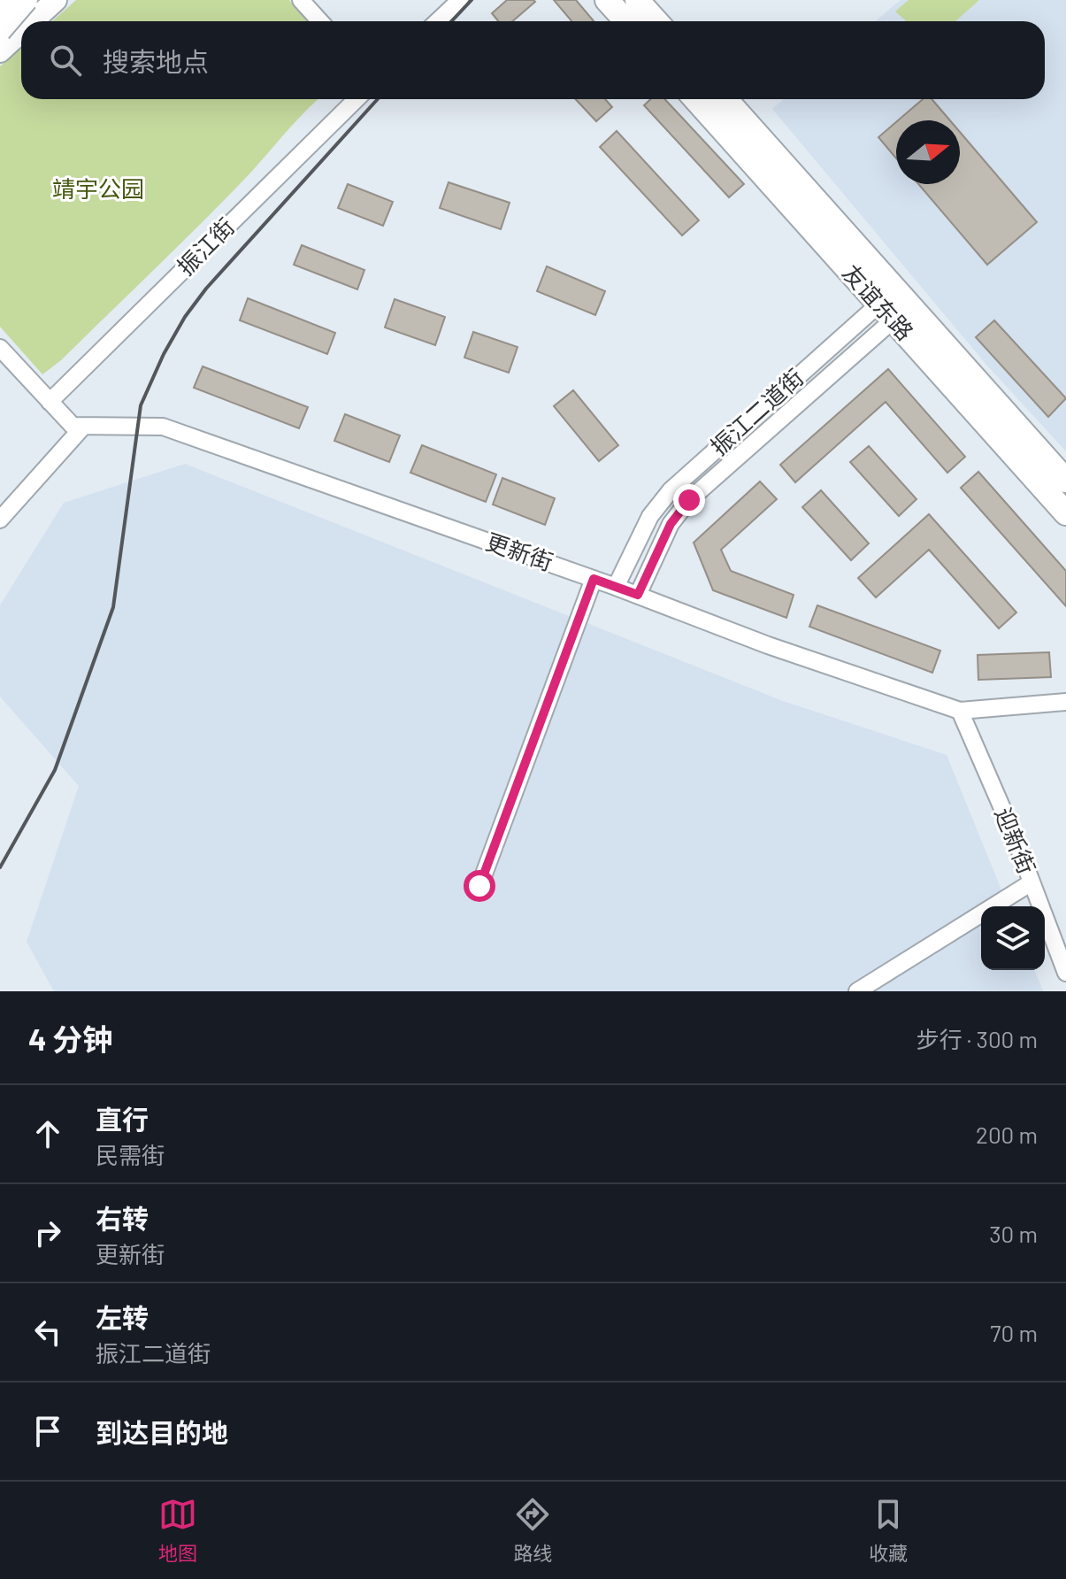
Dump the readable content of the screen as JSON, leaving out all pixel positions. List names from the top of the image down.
{
  "streets": {
    "highway": ["友谊东路"],
    "street": [
      "振江街",
      "振江二道街",
      "更新街",
      "迎新街"
    ]
  },
  "crossings": [
    ["友谊东路", "振江二道街"],
    ["振江二道街", "更新街"],
    ["更新街", "迎新街"]
  ],
  "parks": ["靖宇公园"],
  "north": "right",
  "page": {
    "search": "搜索地点",
    "heading": ["4 分钟", "步行 · 300 m"],
    "list": [
      ["直行", "民需街", "200 m"],
      ["右转", "更新街", "30 m"],
      ["左转", "振江二道街", "70 m"],
      "到达目的地"
    ],
    "nav": ["地图", "路线", "收藏"]
  }
}
